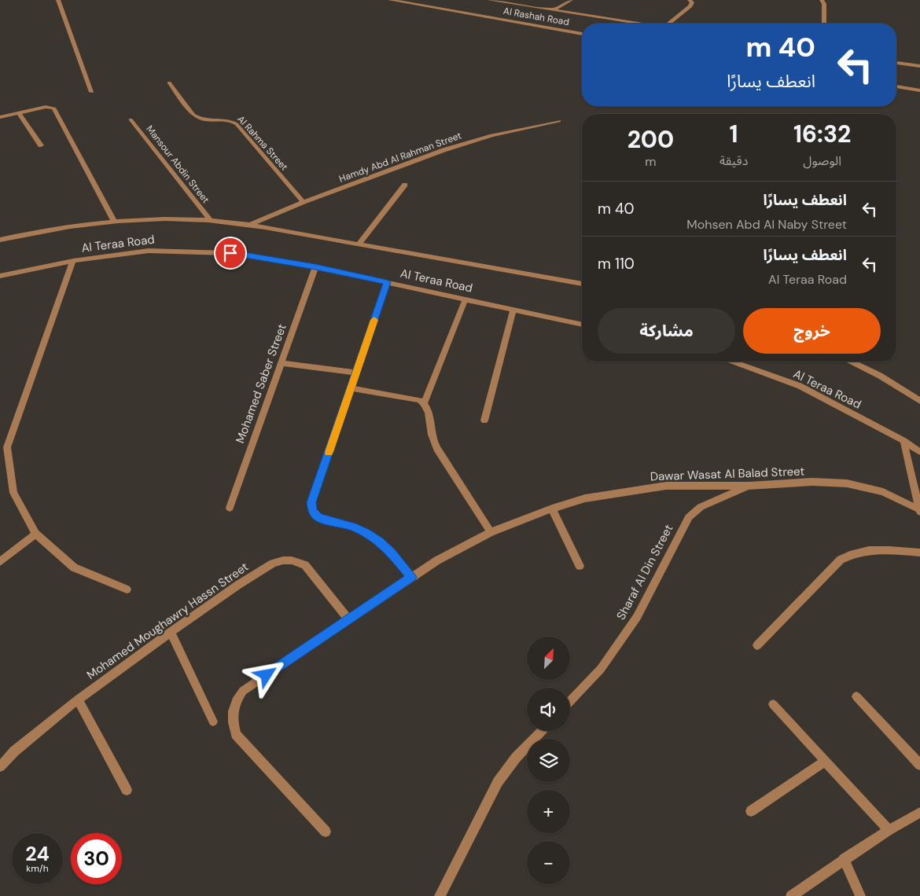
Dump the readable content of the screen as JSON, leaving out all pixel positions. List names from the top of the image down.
{
  "streets": {
    "street": [
      "Al Rashah Road",
      "Al Rahma Street",
      "Hamdy Abd Al Rahman Street",
      "Mansour Abdin Street",
      "Al Teraa Road",
      "Mohamed Saber Street",
      "Dawar Wasat Al Balad Street",
      "Sharaf Al Din Street",
      "Mohamed Moughawry Hassn Street"
    ]
  },
  "crossings": [
    ["Al Rahma Street", "Hamdy Abd Al Rahman Street"],
    ["Hamdy Abd Al Rahman Street", "Al Teraa Road"],
    ["Mansour Abdin Street", "Al Teraa Road"],
    ["Al Teraa Road", "Mohamed Saber Street"],
    ["Dawar Wasat Al Balad Street", "Sharaf Al Din Street"],
    ["Dawar Wasat Al Balad Street", "Mohamed Moughawry Hassn Street"]
  ],
  "north": "top right",
  "page": {
    "turn": ["40 m", "انعطف يسارًا"],
    "eta": [
      "16:32",
      "الوصول",
      "1",
      "دقيقة",
      "200",
      "m"
    ],
    "list": [
      {
        "name": "انعطف يسارًا",
        "note": "Mohsen Abd Al Naby Street",
        "value": "40 m"
      },
      {
        "name": "انعطف يسارًا",
        "note": "Al Teraa Road",
        "value": "110 m"
      }
    ],
    "buttons": ["خروج", "مشاركة"],
    "map_buttons": ["+", "−"],
    "speed": "24 km/h",
    "limit": "30"
  }
}
